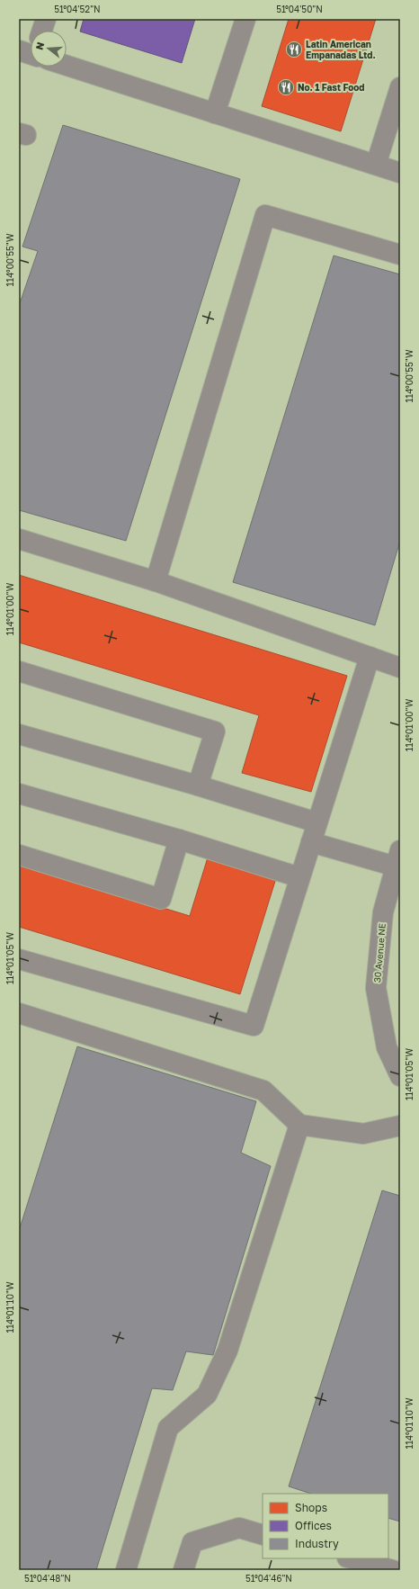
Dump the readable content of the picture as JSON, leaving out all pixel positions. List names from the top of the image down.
{
  "streets": {
    "street": ["30 Avenue NE"]
  },
  "places": {
    "restaurant": ["Latin American Empanadas Ltd.", "No. 1 Fast Food"]
  },
  "legend": ["Shops", "Offices", "Industry"],
  "north": "left",
  "coordinates": [
    "51°04'52\"N",
    "51°04'50\"N",
    "114°00'55\"W",
    "114°01'00\"W",
    "114°01'05\"W",
    "114°01'10\"W",
    "51°04'48\"N",
    "51°04'46\"N"
  ]
}
